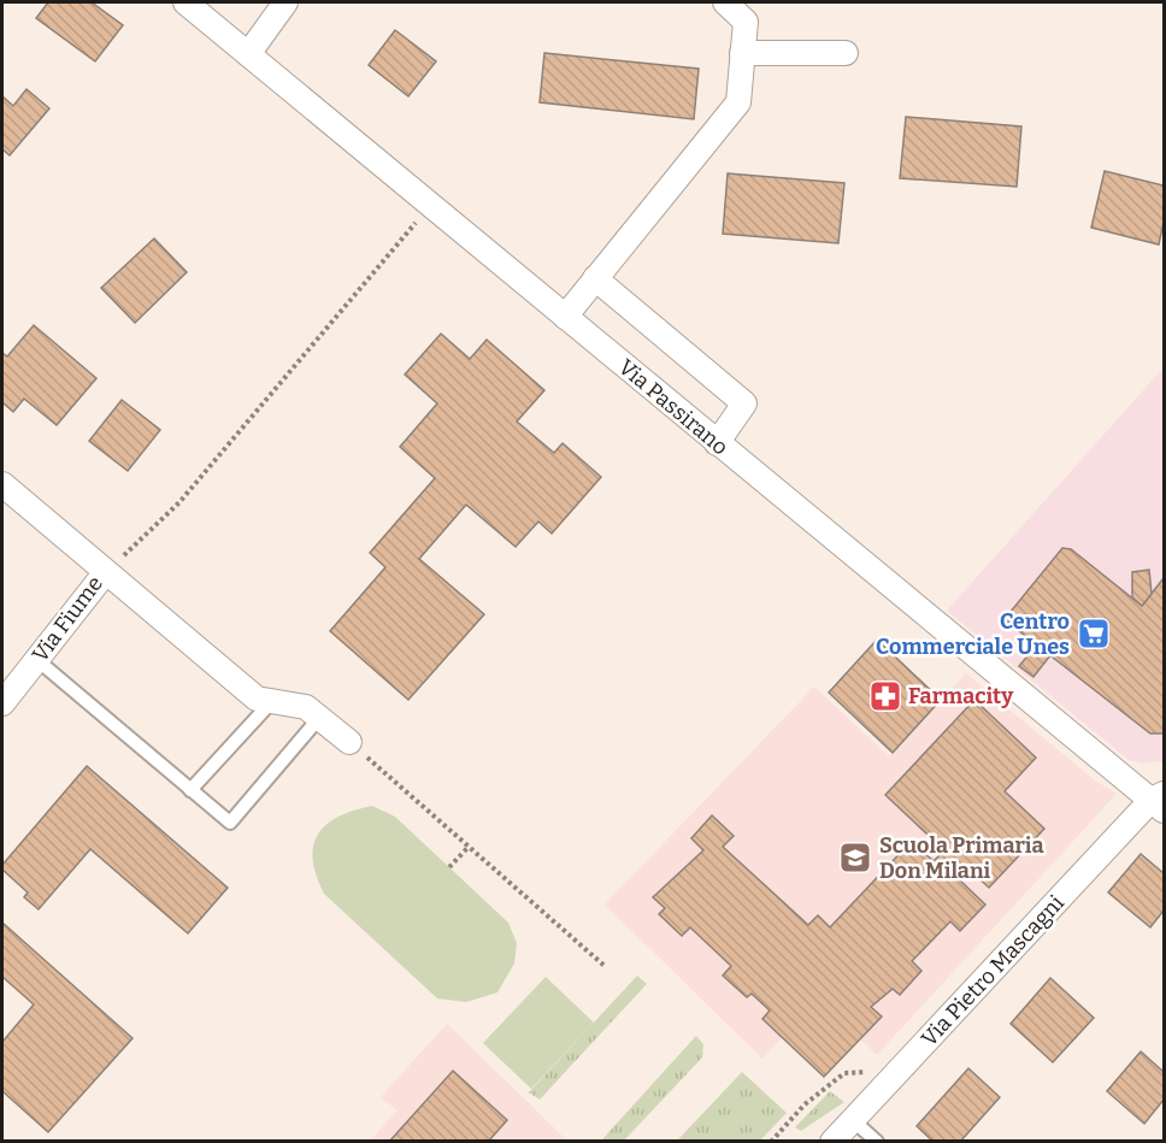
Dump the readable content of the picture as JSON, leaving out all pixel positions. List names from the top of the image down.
{
  "streets": {
    "street": ["Via Passirano", "Via Fiume", "Via Pietro Mascagni"]
  },
  "crossings": [
    ["Via Passirano", "Via Pietro Mascagni"]
  ],
  "places": {
    "supermarket": ["Centro Commerciale Unes"],
    "pharmacy": ["Farmacity"],
    "school or university": ["Scuola Primaria Don Milani"]
  }
}
